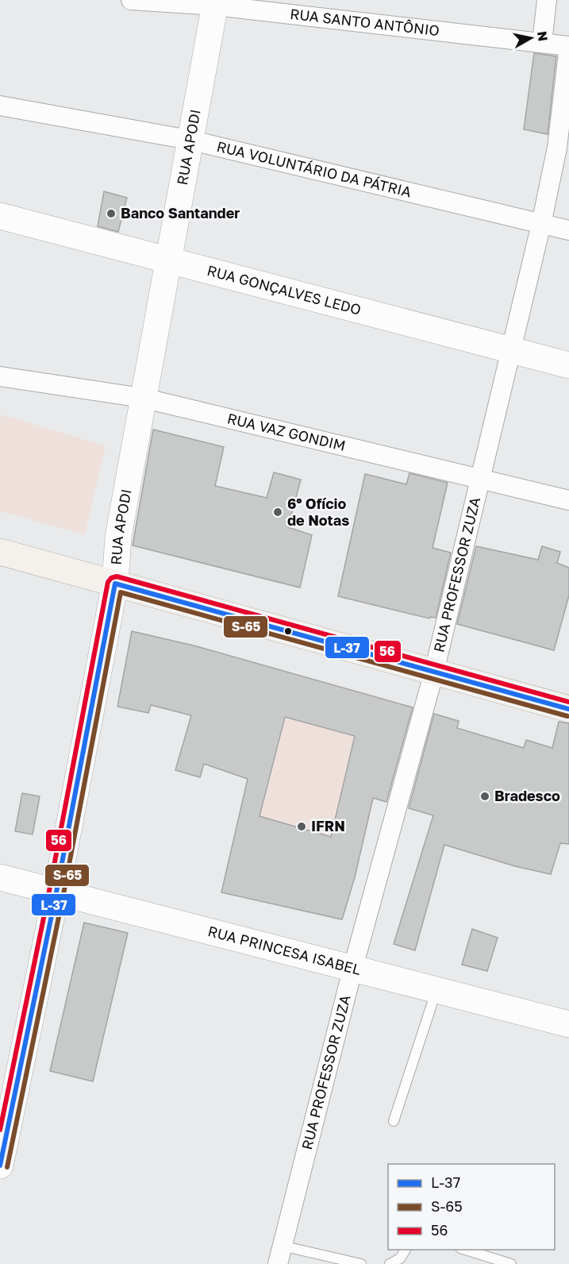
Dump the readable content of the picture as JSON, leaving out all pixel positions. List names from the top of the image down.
{
  "streets": {
    "street": [
      "RUA SANTO ANTÔNIO",
      "RUA APODI",
      "RUA VOLUNTÁRIO DA PÁTRIA",
      "RUA GONÇALVES LEDO",
      "RUA VAZ GONDIM",
      "RUA PROFESSOR ZUZA",
      "RUA PRINCESA ISABEL"
    ]
  },
  "crossings": [
    ["RUA SANTO ANTÔNIO", "RUA APODI"],
    ["RUA SANTO ANTÔNIO", "RUA PROFESSOR ZUZA"],
    ["RUA APODI", "RUA VOLUNTÁRIO DA PÁTRIA"],
    ["RUA APODI", "RUA GONÇALVES LEDO"],
    ["RUA APODI", "RUA VAZ GONDIM"],
    ["RUA APODI", "RUA PRINCESA ISABEL"],
    ["RUA VOLUNTÁRIO DA PÁTRIA", "RUA PROFESSOR ZUZA"],
    ["RUA GONÇALVES LEDO", "RUA PROFESSOR ZUZA"],
    ["RUA VAZ GONDIM", "RUA PROFESSOR ZUZA"],
    ["RUA PROFESSOR ZUZA", "RUA PRINCESA ISABEL"]
  ],
  "places": [
    "Banco Santander",
    "6º Ofício de Notas",
    "Bradesco",
    "IFRN"
  ],
  "lines": ["transit line 56", "transit line L-37", "transit line S-65"],
  "legend": ["L-37", "S-65", "56"],
  "north": "right"
}
